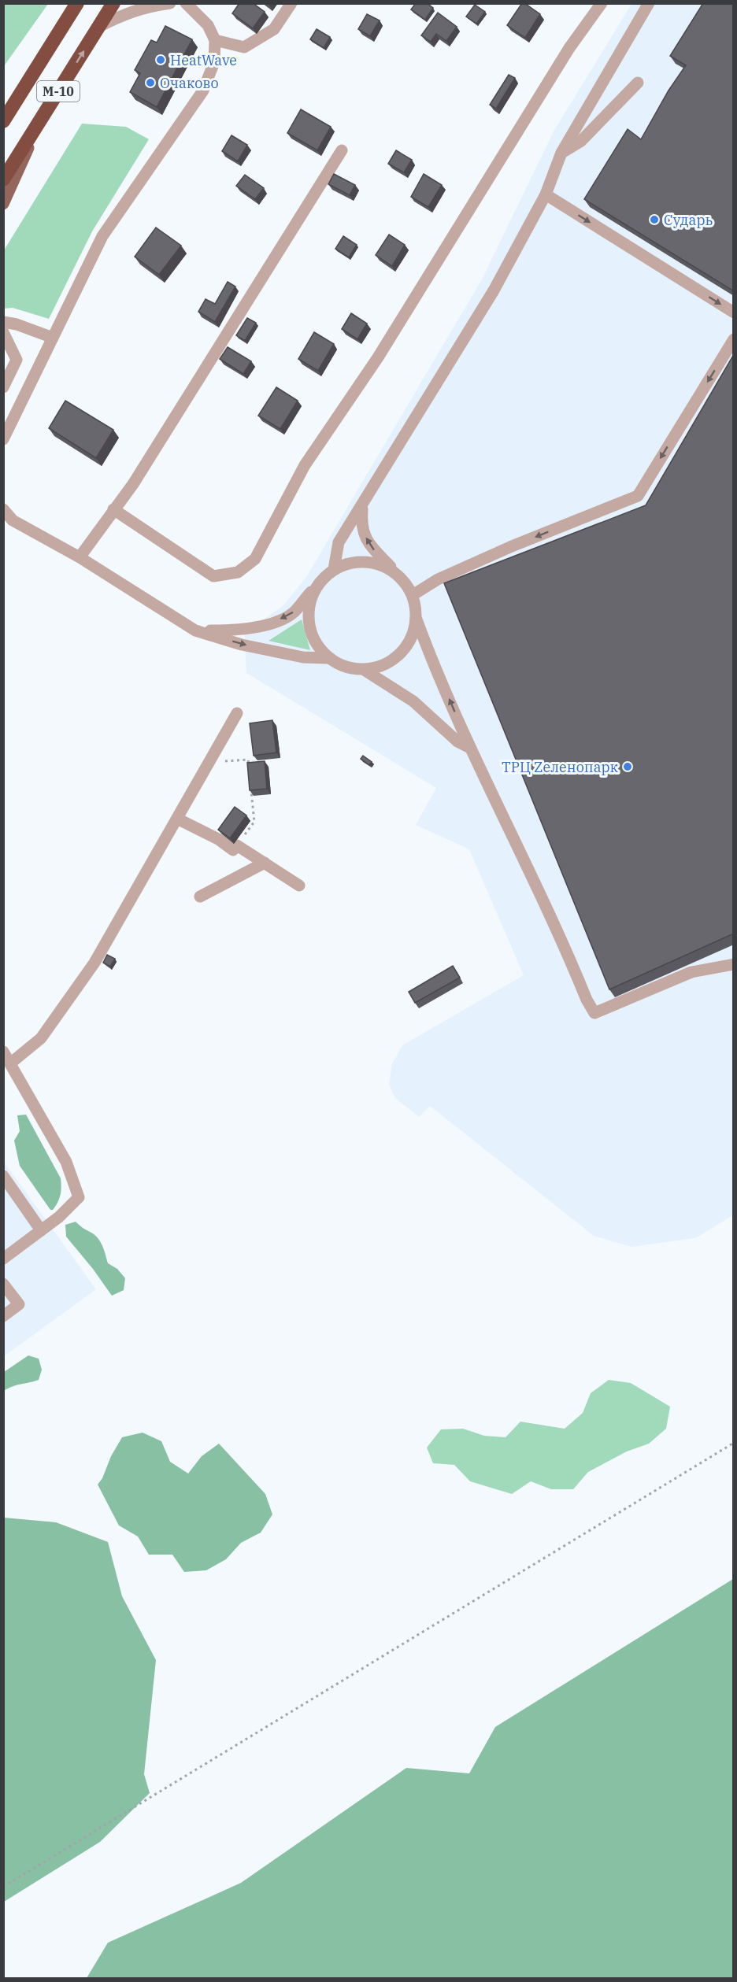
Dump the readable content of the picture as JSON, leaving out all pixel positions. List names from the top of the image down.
{
  "streets": {
    "highway": ["М-10"]
  },
  "places": [
    "HeatWave",
    "Очаково",
    "Сударь",
    "ТРЦ Zеленопарк"
  ]
}
